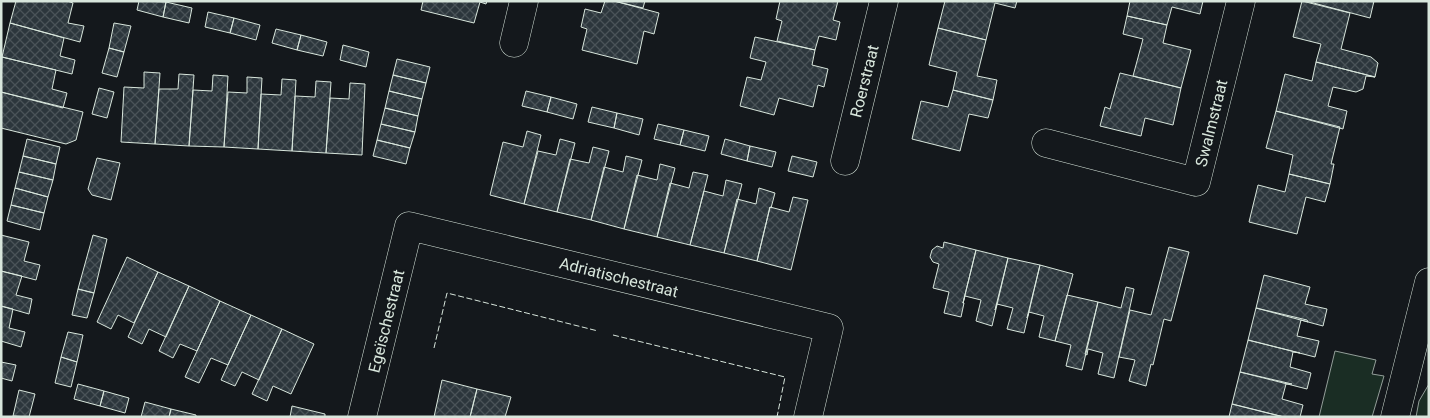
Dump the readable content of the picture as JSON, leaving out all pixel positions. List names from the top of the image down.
{
  "streets": {
    "street": [
      "Roerstraat",
      "Swalmstraat",
      "Adriatischestraat",
      "Egeïschestraat"
    ]
  },
  "crossings": [
    ["Adriatischestraat", "Egeïschestraat"]
  ]
}
